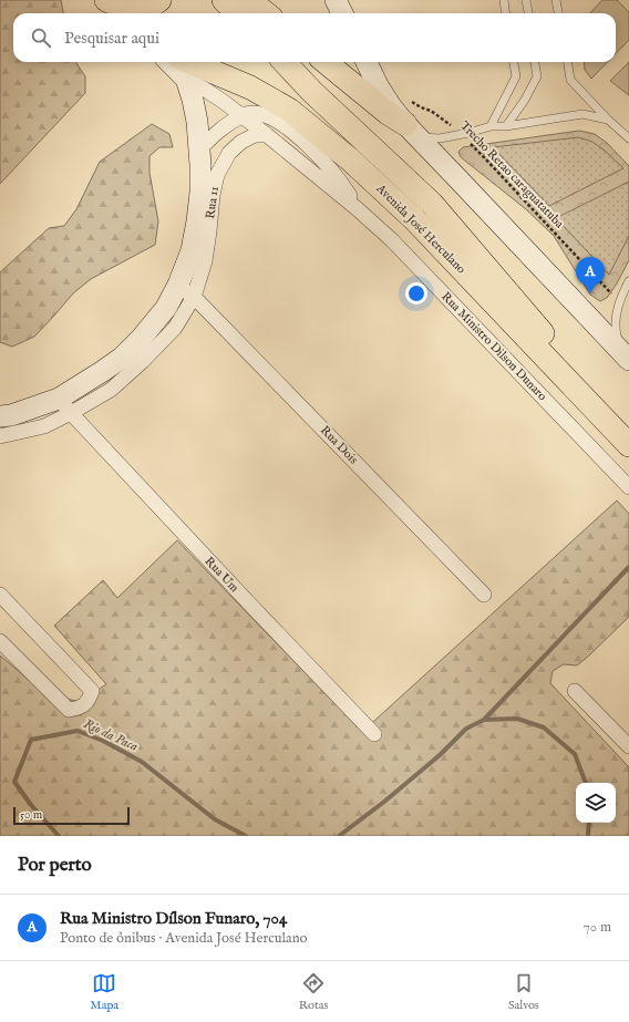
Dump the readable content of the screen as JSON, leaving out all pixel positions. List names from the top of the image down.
{
  "streets": {
    "main road": ["Rua 11", "Avenida José Herculano", "Rua Ministro Dilson Dunaro"],
    "street": ["Rua Dois", "Rua Um"],
    "path": ["Trecho Retao caraguatatuba"]
  },
  "crossings": [
    ["Rua 11", "Avenida José Herculano"],
    ["Rua 11", "Rua Ministro Dilson Dunaro"],
    ["Rua 11", "Rua Dois"],
    ["Rua 11", "Rua Um"],
    ["Avenida José Herculano", "Rua Ministro Dilson Dunaro"]
  ],
  "water": ["Rio da Paca"],
  "scale_bar": "50 m",
  "page": {
    "search": "Pesquisar aqui",
    "pins": "A",
    "scale": "50 m",
    "heading": "Por perto",
    "list": [
      {
        "mark": "A",
        "name": "Rua Ministro Dílson Funaro, 704",
        "note": "Ponto de ônibus · Avenida José Herculano",
        "value": "70 m"
      }
    ],
    "nav": ["Mapa", "Rotas", "Salvos"]
  }
}
